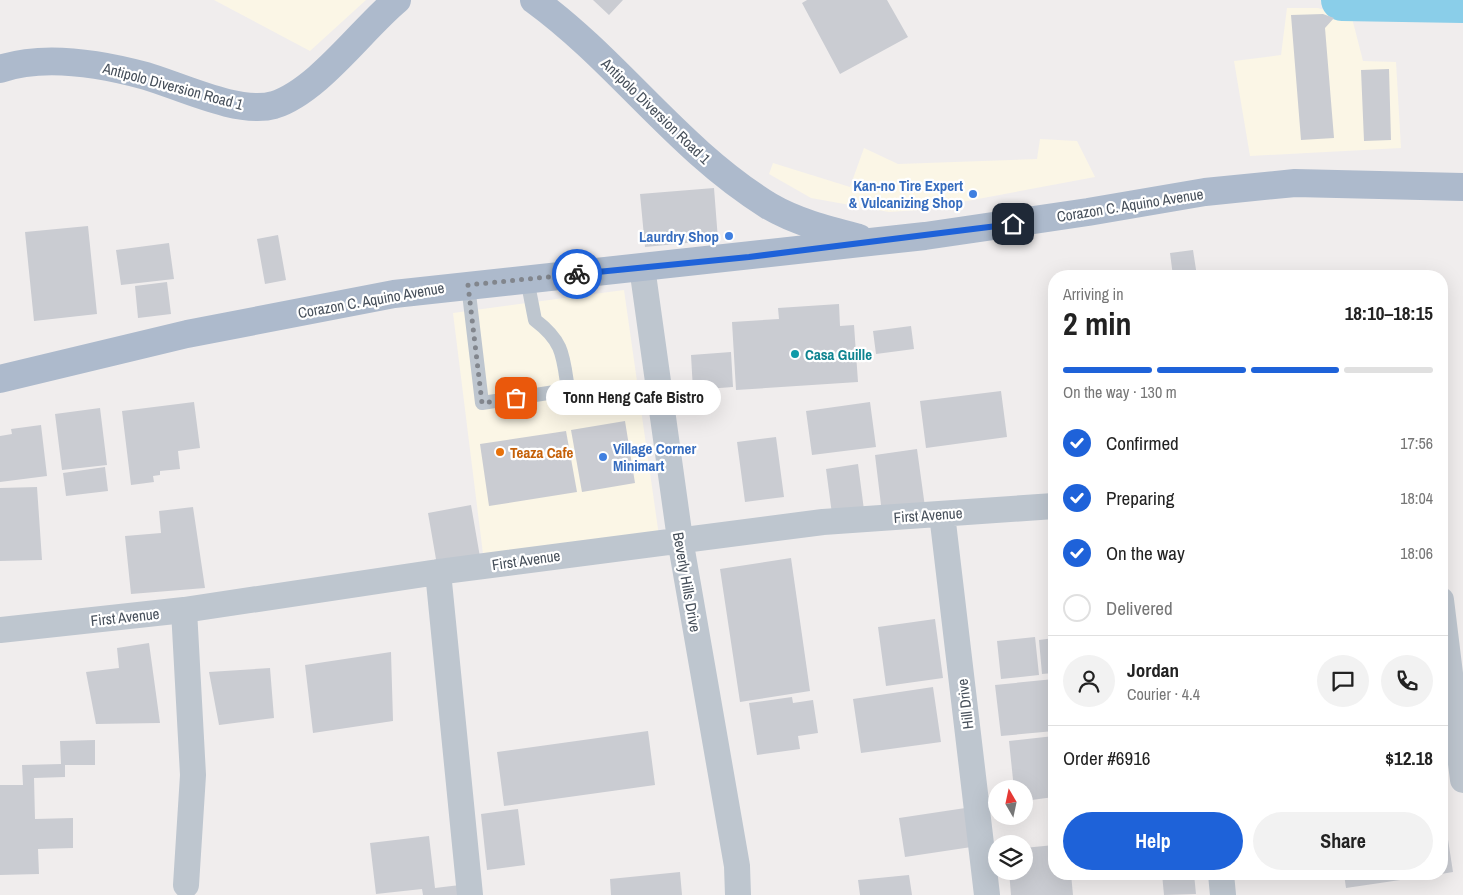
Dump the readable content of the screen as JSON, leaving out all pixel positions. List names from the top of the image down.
{
  "streets": {
    "main road": ["Antipolo Diversion Road 1", "Corazon C. Aquino Avenue"],
    "street": ["First Avenue", "Beverly Hills Drive", "Hill Drive"]
  },
  "crossings": [
    ["Antipolo Diversion Road 1", "Corazon C. Aquino Avenue"],
    ["Corazon C. Aquino Avenue", "Beverly Hills Drive"],
    ["First Avenue", "Beverly Hills Drive"],
    ["First Avenue", "Hill Drive"]
  ],
  "places": [
    "Kan-no Tire Expert & Vulcanizing Shop",
    "Laurdry Shop",
    "Casa Guille",
    "Tonn Heng Cafe Bistro",
    "Teaza Cafe",
    "Village Corner Minimart"
  ],
  "north": "top",
  "page": {
    "heading": ["2 min", "Arriving in", "18:10–18:15"],
    "panel": [
      "Jordan",
      "Courier · 4.4",
      "Order #6916",
      "$12.18"
    ],
    "bar": "On the way · 130 m",
    "bubble": "Tonn Heng Cafe Bistro",
    "list": [
      ["Confirmed", "17:56"],
      ["Preparing", "18:04"],
      ["On the way", "18:06"],
      "Delivered"
    ],
    "buttons": ["Help", "Share"]
  }
}
